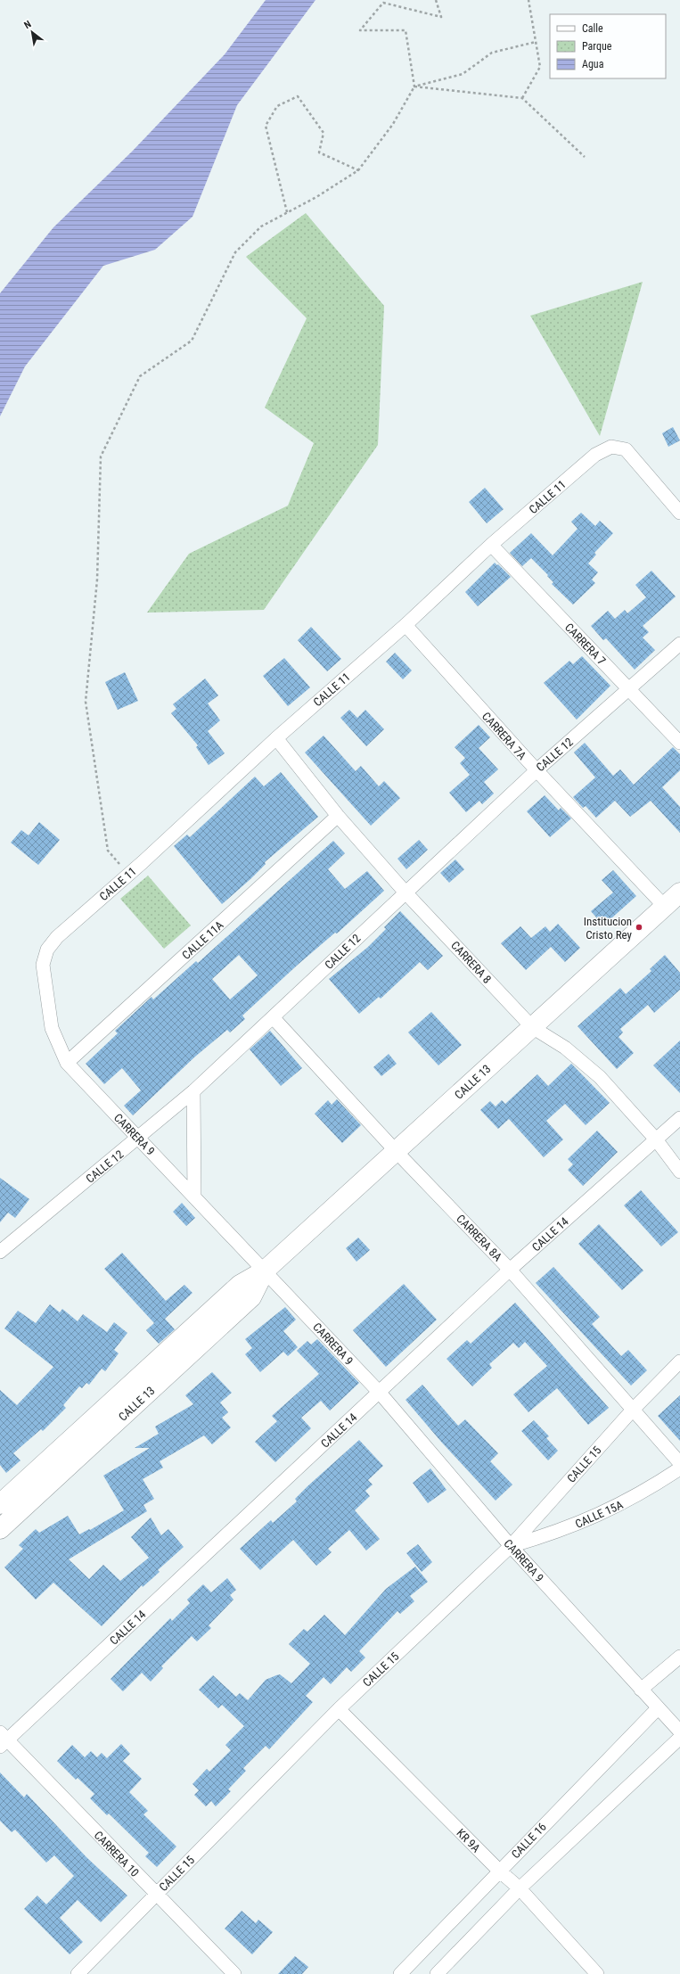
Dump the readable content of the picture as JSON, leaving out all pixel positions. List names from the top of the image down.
{
  "streets": {
    "highway": ["CALLE 13"],
    "street": [
      "CALLE 11",
      "CARRERA 7",
      "CARRERA 7A",
      "CALLE 12",
      "CALLE 11A",
      "CARRERA 8",
      "CARRERA 9",
      "CALLE 14",
      "CARRERA 8A",
      "CALLE 15",
      "CALLE 15A",
      "KR 9A",
      "CALLE 16",
      "CARRERA 10"
    ]
  },
  "crossings": [
    ["CALLE 11", "CARRERA 7"],
    ["CALLE 11", "CARRERA 7A"],
    ["CALLE 11", "CARRERA 8"],
    ["CALLE 11", "CARRERA 9"],
    ["CARRERA 7", "CALLE 12"],
    ["CARRERA 7A", "CALLE 12"],
    ["CARRERA 7A", "CALLE 13"],
    ["CALLE 12", "CARRERA 8"],
    ["CALLE 12", "CARRERA 9"],
    ["CALLE 12", "CARRERA 8A"],
    ["CALLE 11A", "CARRERA 8"],
    ["CALLE 11A", "CARRERA 9"],
    ["CARRERA 8", "CALLE 13"],
    ["CARRERA 8", "CALLE 14"],
    ["CALLE 13", "CARRERA 9"],
    ["CALLE 13", "CARRERA 8A"],
    ["CARRERA 9", "CALLE 14"],
    ["CARRERA 9", "CALLE 15"],
    ["CARRERA 9", "CALLE 15A"],
    ["CARRERA 9", "CALLE 16"],
    ["CALLE 14", "CARRERA 8A"],
    ["CALLE 14", "CARRERA 10"],
    ["CARRERA 8A", "CALLE 15"],
    ["CALLE 15", "CALLE 15A"],
    ["CALLE 15", "KR 9A"],
    ["CALLE 15", "CARRERA 10"],
    ["KR 9A", "CALLE 16"]
  ],
  "places": ["Institucion Cristo Rey"],
  "legend": ["Calle", "Parque", "Agua"],
  "north": "top left"
}
